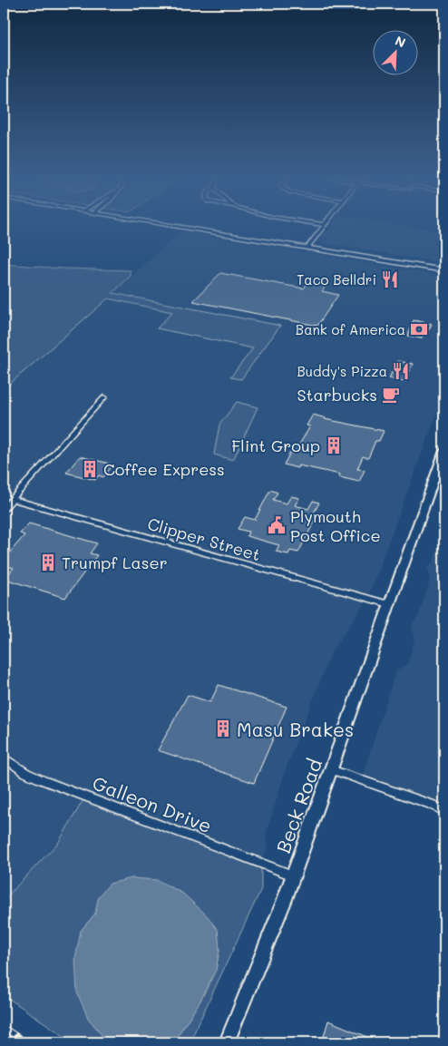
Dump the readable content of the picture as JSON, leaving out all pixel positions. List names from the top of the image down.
{
  "streets": {
    "main road": ["Beck Road"],
    "street": ["Clipper Street", "Galleon Drive"]
  },
  "crossings": [
    ["Clipper Street", "Beck Road"],
    ["Galleon Drive", "Beck Road"]
  ],
  "places": {
    "restaurant": ["Taco Belldri", "Buddy's Pizza"],
    "bank": ["Bank of America"],
    "cafe": ["Starbucks"],
    "building": [
      "Flint Group",
      "Coffee Express",
      "Trumpf Laser",
      "Masu Brakes"
    ],
    "public building": ["Plymouth Post Office"]
  },
  "north": "top right"
}
